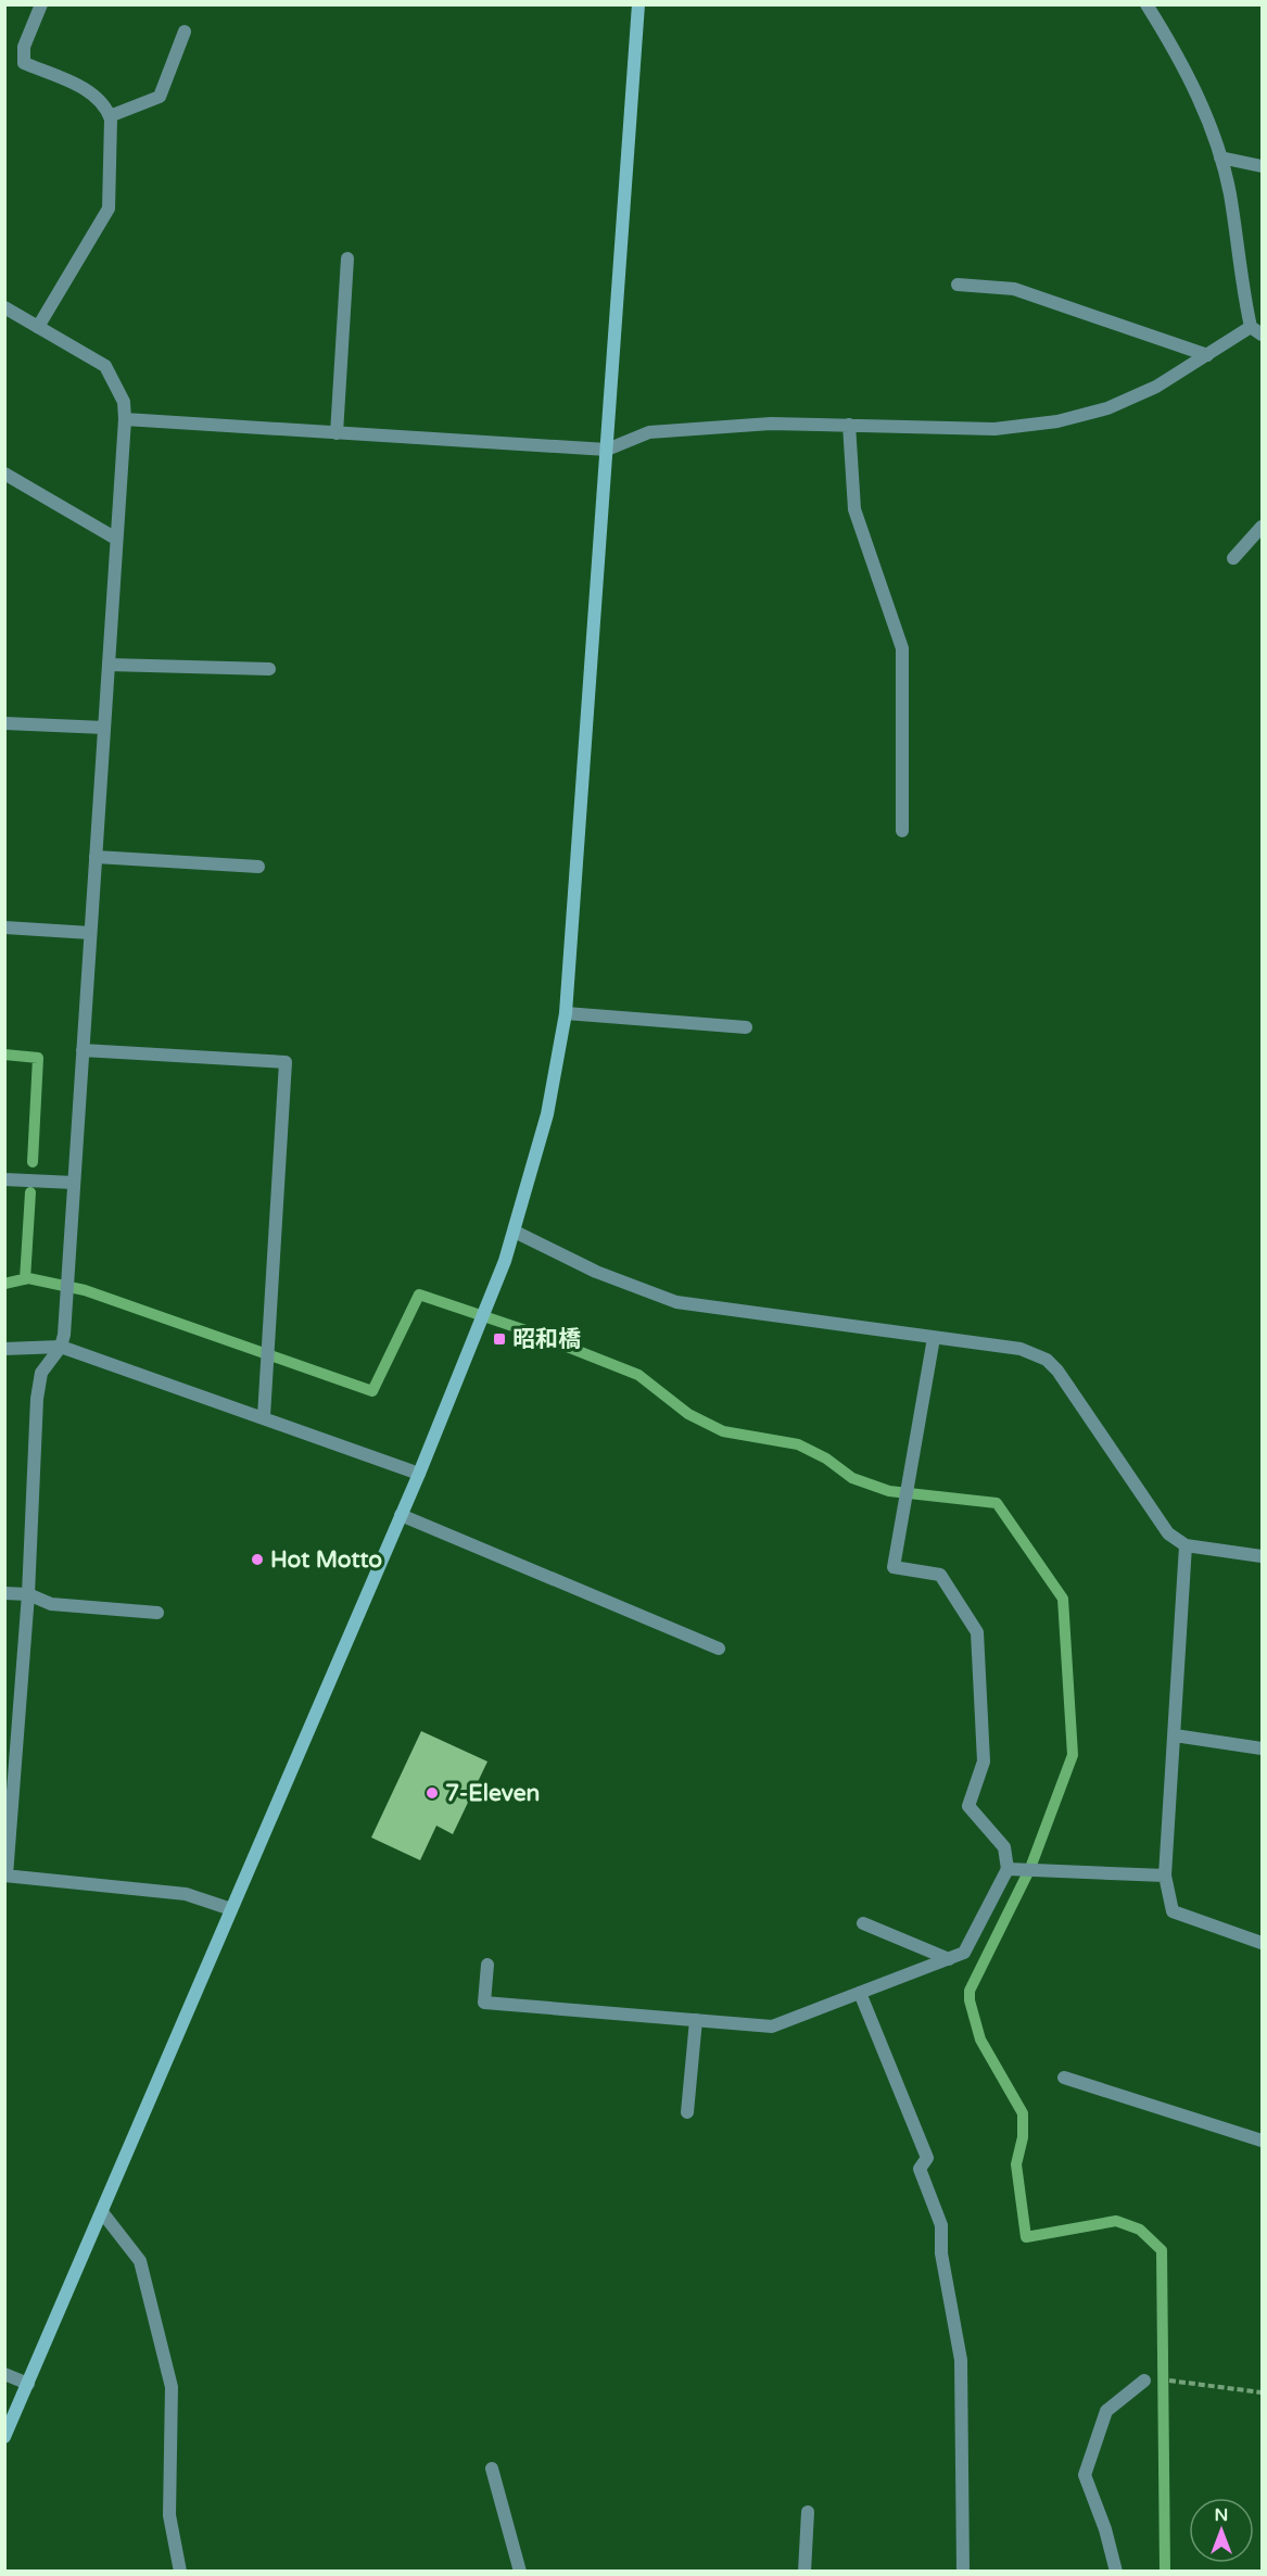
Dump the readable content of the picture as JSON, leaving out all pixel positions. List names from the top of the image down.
{
  "places": {
    "transit": ["昭和橋"],
    "other": ["Hot Motto", "7-Eleven"]
  },
  "north": "top"
}
